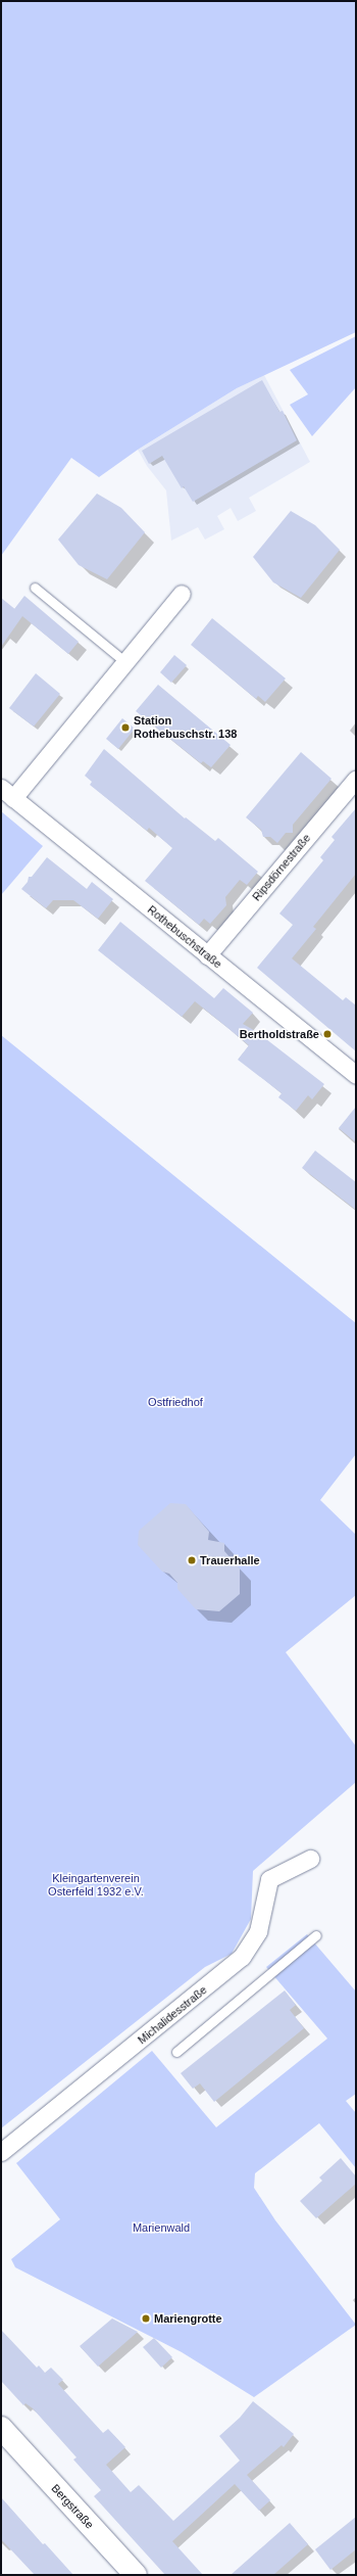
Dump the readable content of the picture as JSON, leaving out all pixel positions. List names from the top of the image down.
{
  "streets": {
    "street": [
      "Ripsdörnestraße",
      "Rothebuschstraße",
      "Michalidesstraße",
      "Bergstraße"
    ]
  },
  "crossings": [
    ["Ripsdörnestraße", "Rothebuschstraße"]
  ],
  "parks": ["Ostfriedhof", "Kleingartenverein Osterfeld 1932 e.V.", "Marienwald"],
  "places": [
    "Station Rothebuschstr. 138",
    "Bertholdstraße",
    "Trauerhalle",
    "Mariengrotte"
  ]
}
